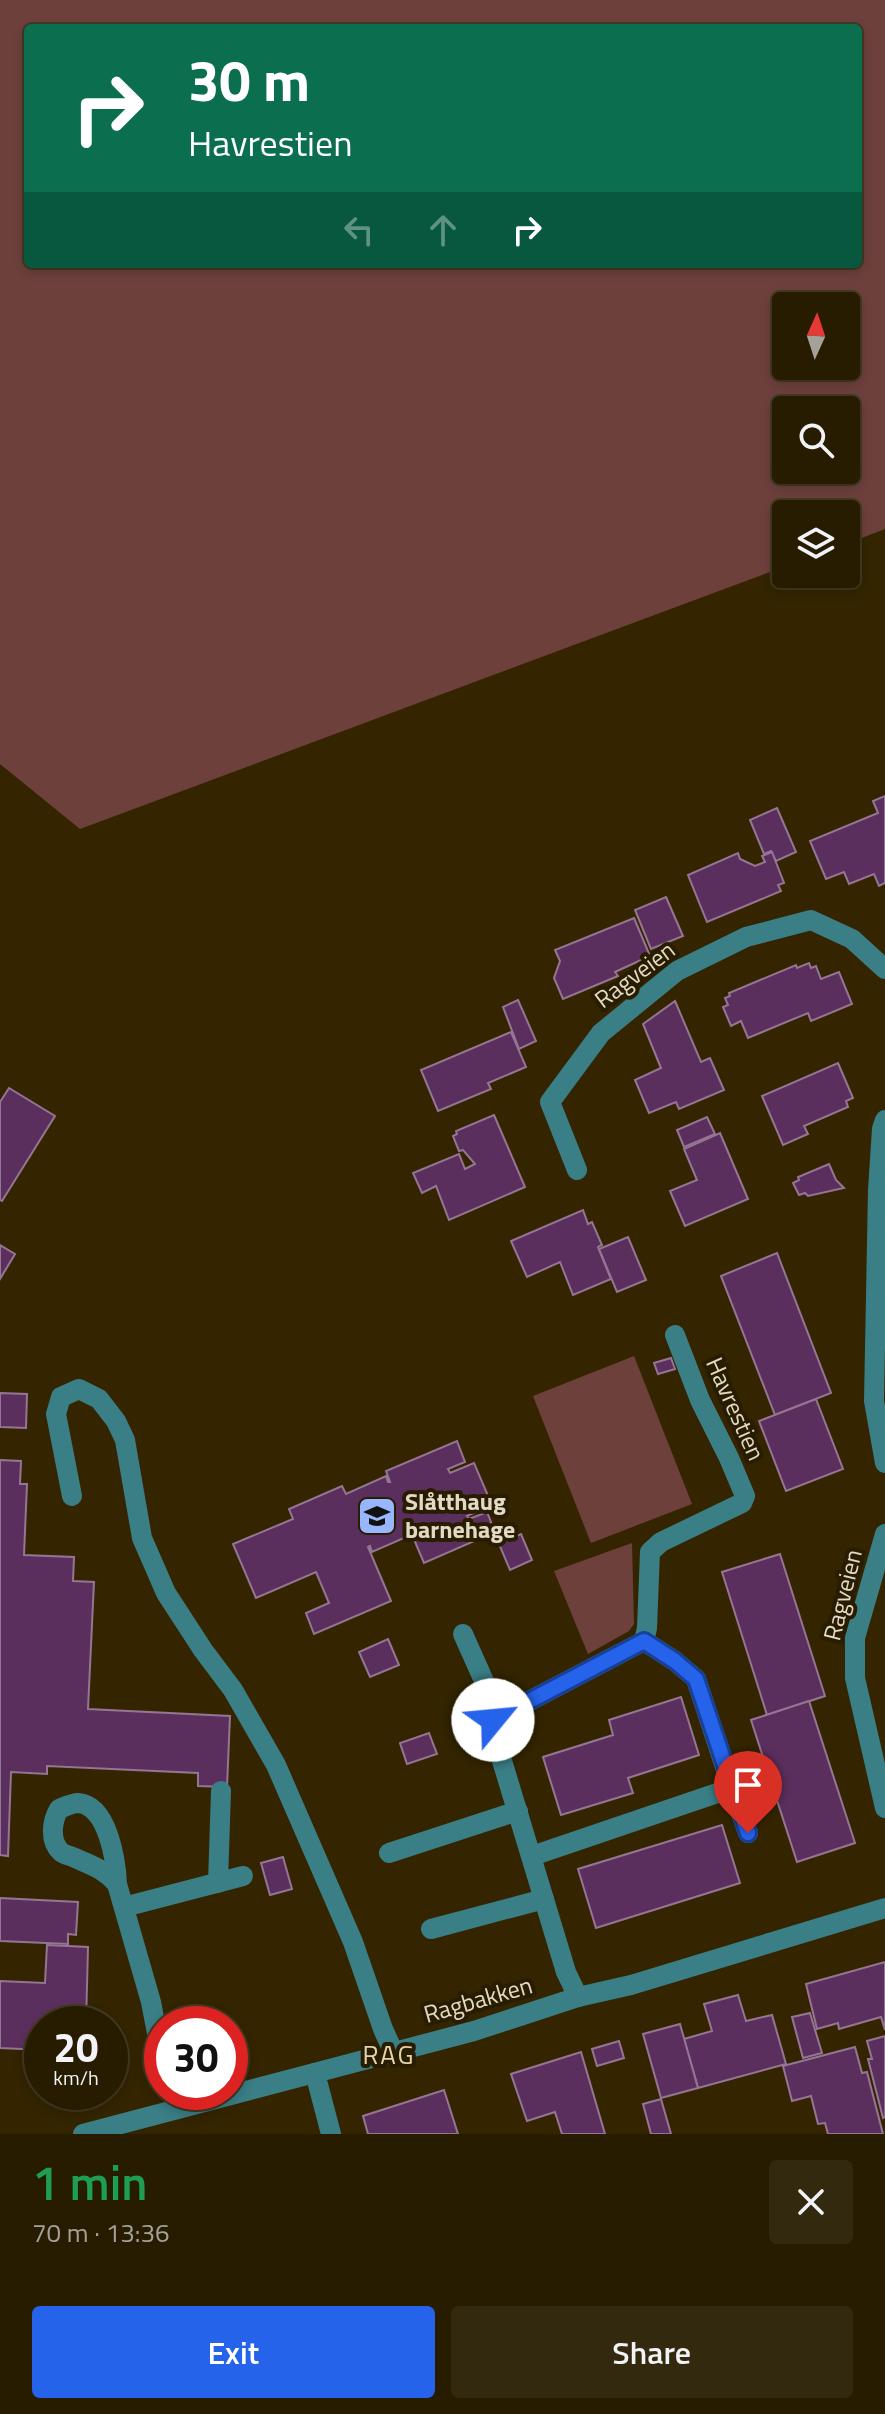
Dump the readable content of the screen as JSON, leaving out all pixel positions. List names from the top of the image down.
{
  "streets": {
    "street": ["Ragveien", "Havrestien", "Ragbakken"]
  },
  "districts": ["RAG"],
  "places": {
    "school or university": ["Slåtthaug barnehage"]
  },
  "north": "top",
  "page": {
    "turn": ["30 m", "Havrestien"],
    "speed": "20 km/h",
    "limit": "30",
    "heading": ["1 min", "70 m · 13:36"],
    "buttons": ["Exit", "Share"]
  }
}
